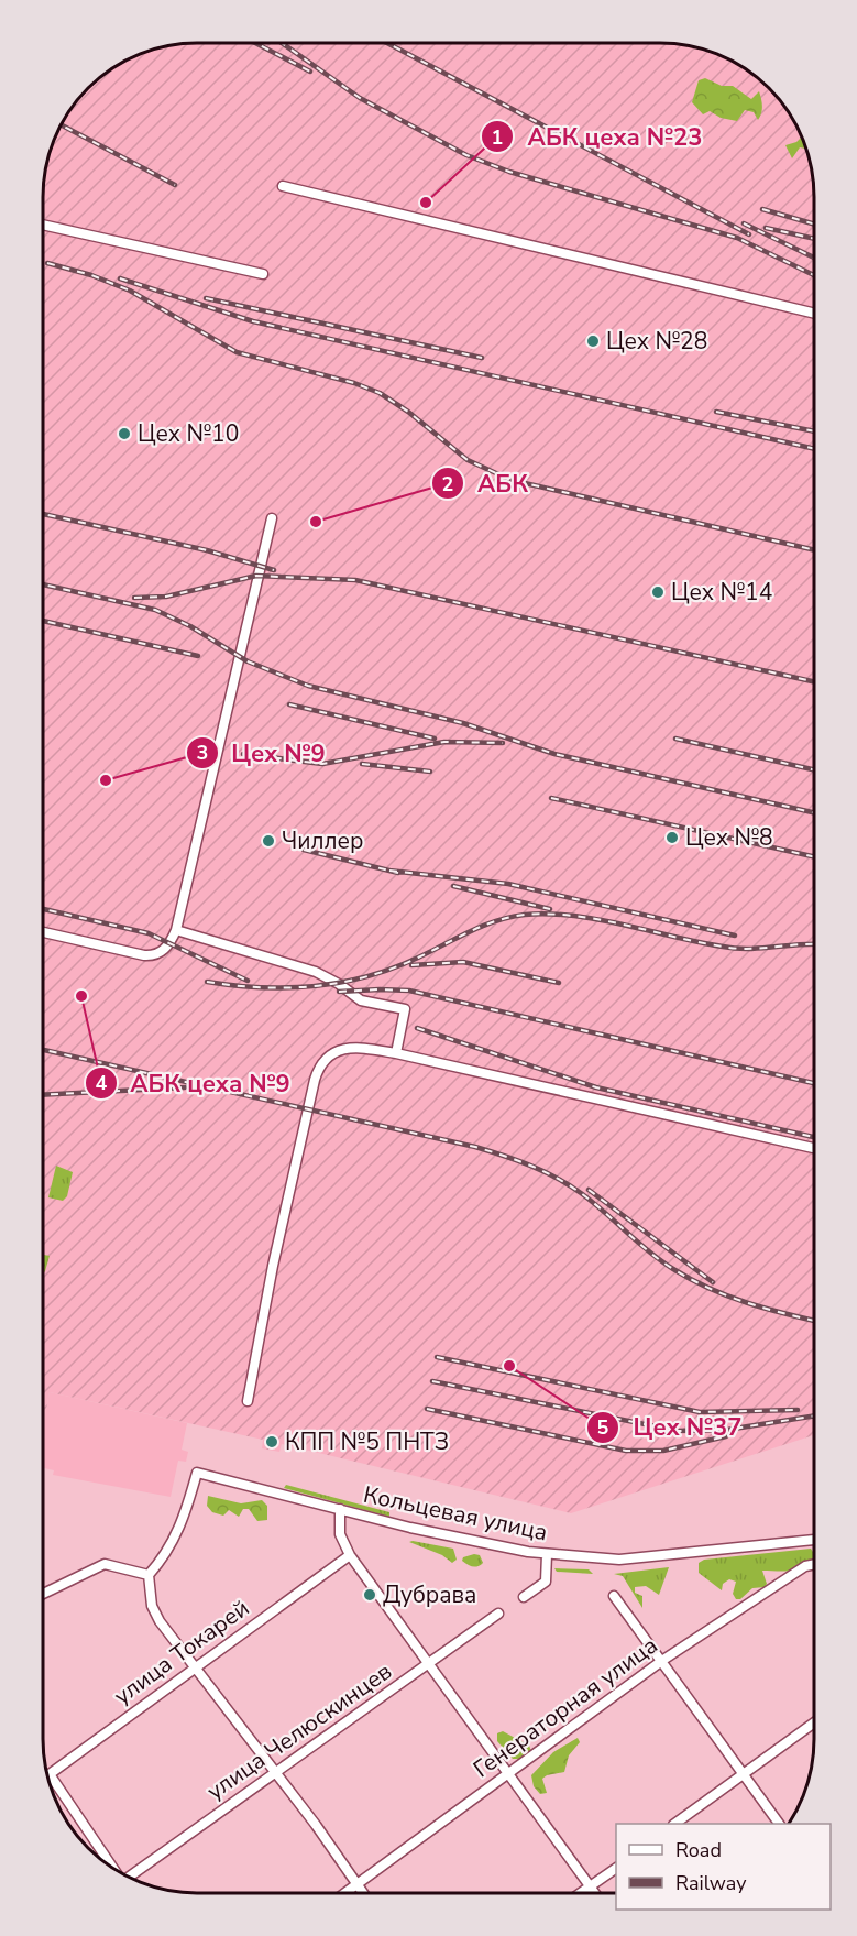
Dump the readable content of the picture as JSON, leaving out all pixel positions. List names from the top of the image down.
{
  "streets": {
    "street": [
      "Кольцевая улица",
      "улица Токарей",
      "Генераторная улица",
      "улица Челюскинцев"
    ]
  },
  "places": [
    "АБК цеха №23",
    "Цех №28",
    "Цех №10",
    "АБК",
    "Цех №14",
    "Цех №9",
    "Цех №8",
    "Чиллер",
    "АБК цеха №9",
    "Цех №37",
    "КПП №5 ПНТЗ",
    "Дубрава"
  ],
  "legend": ["Road", "Railway"]
}
